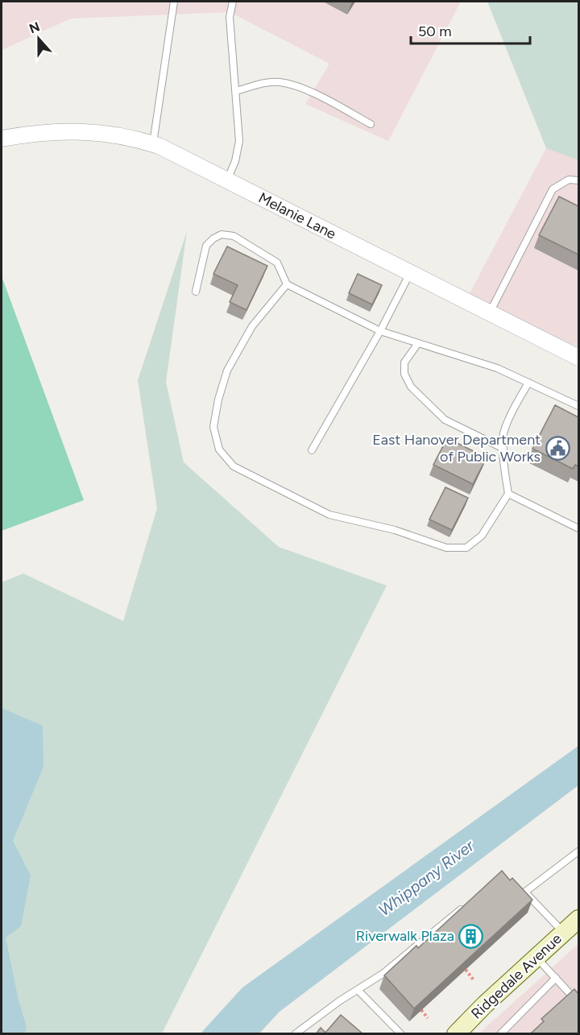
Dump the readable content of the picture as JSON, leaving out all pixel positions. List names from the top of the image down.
{
  "streets": {
    "main road": ["Ridgedale Avenue"],
    "street": ["Melanie Lane"]
  },
  "water": ["Whippany River"],
  "places": {
    "public building": ["East Hanover Department of Public Works"],
    "building": ["Riverwalk Plaza"]
  },
  "scale_bar": "50 m",
  "north": "top"
}
